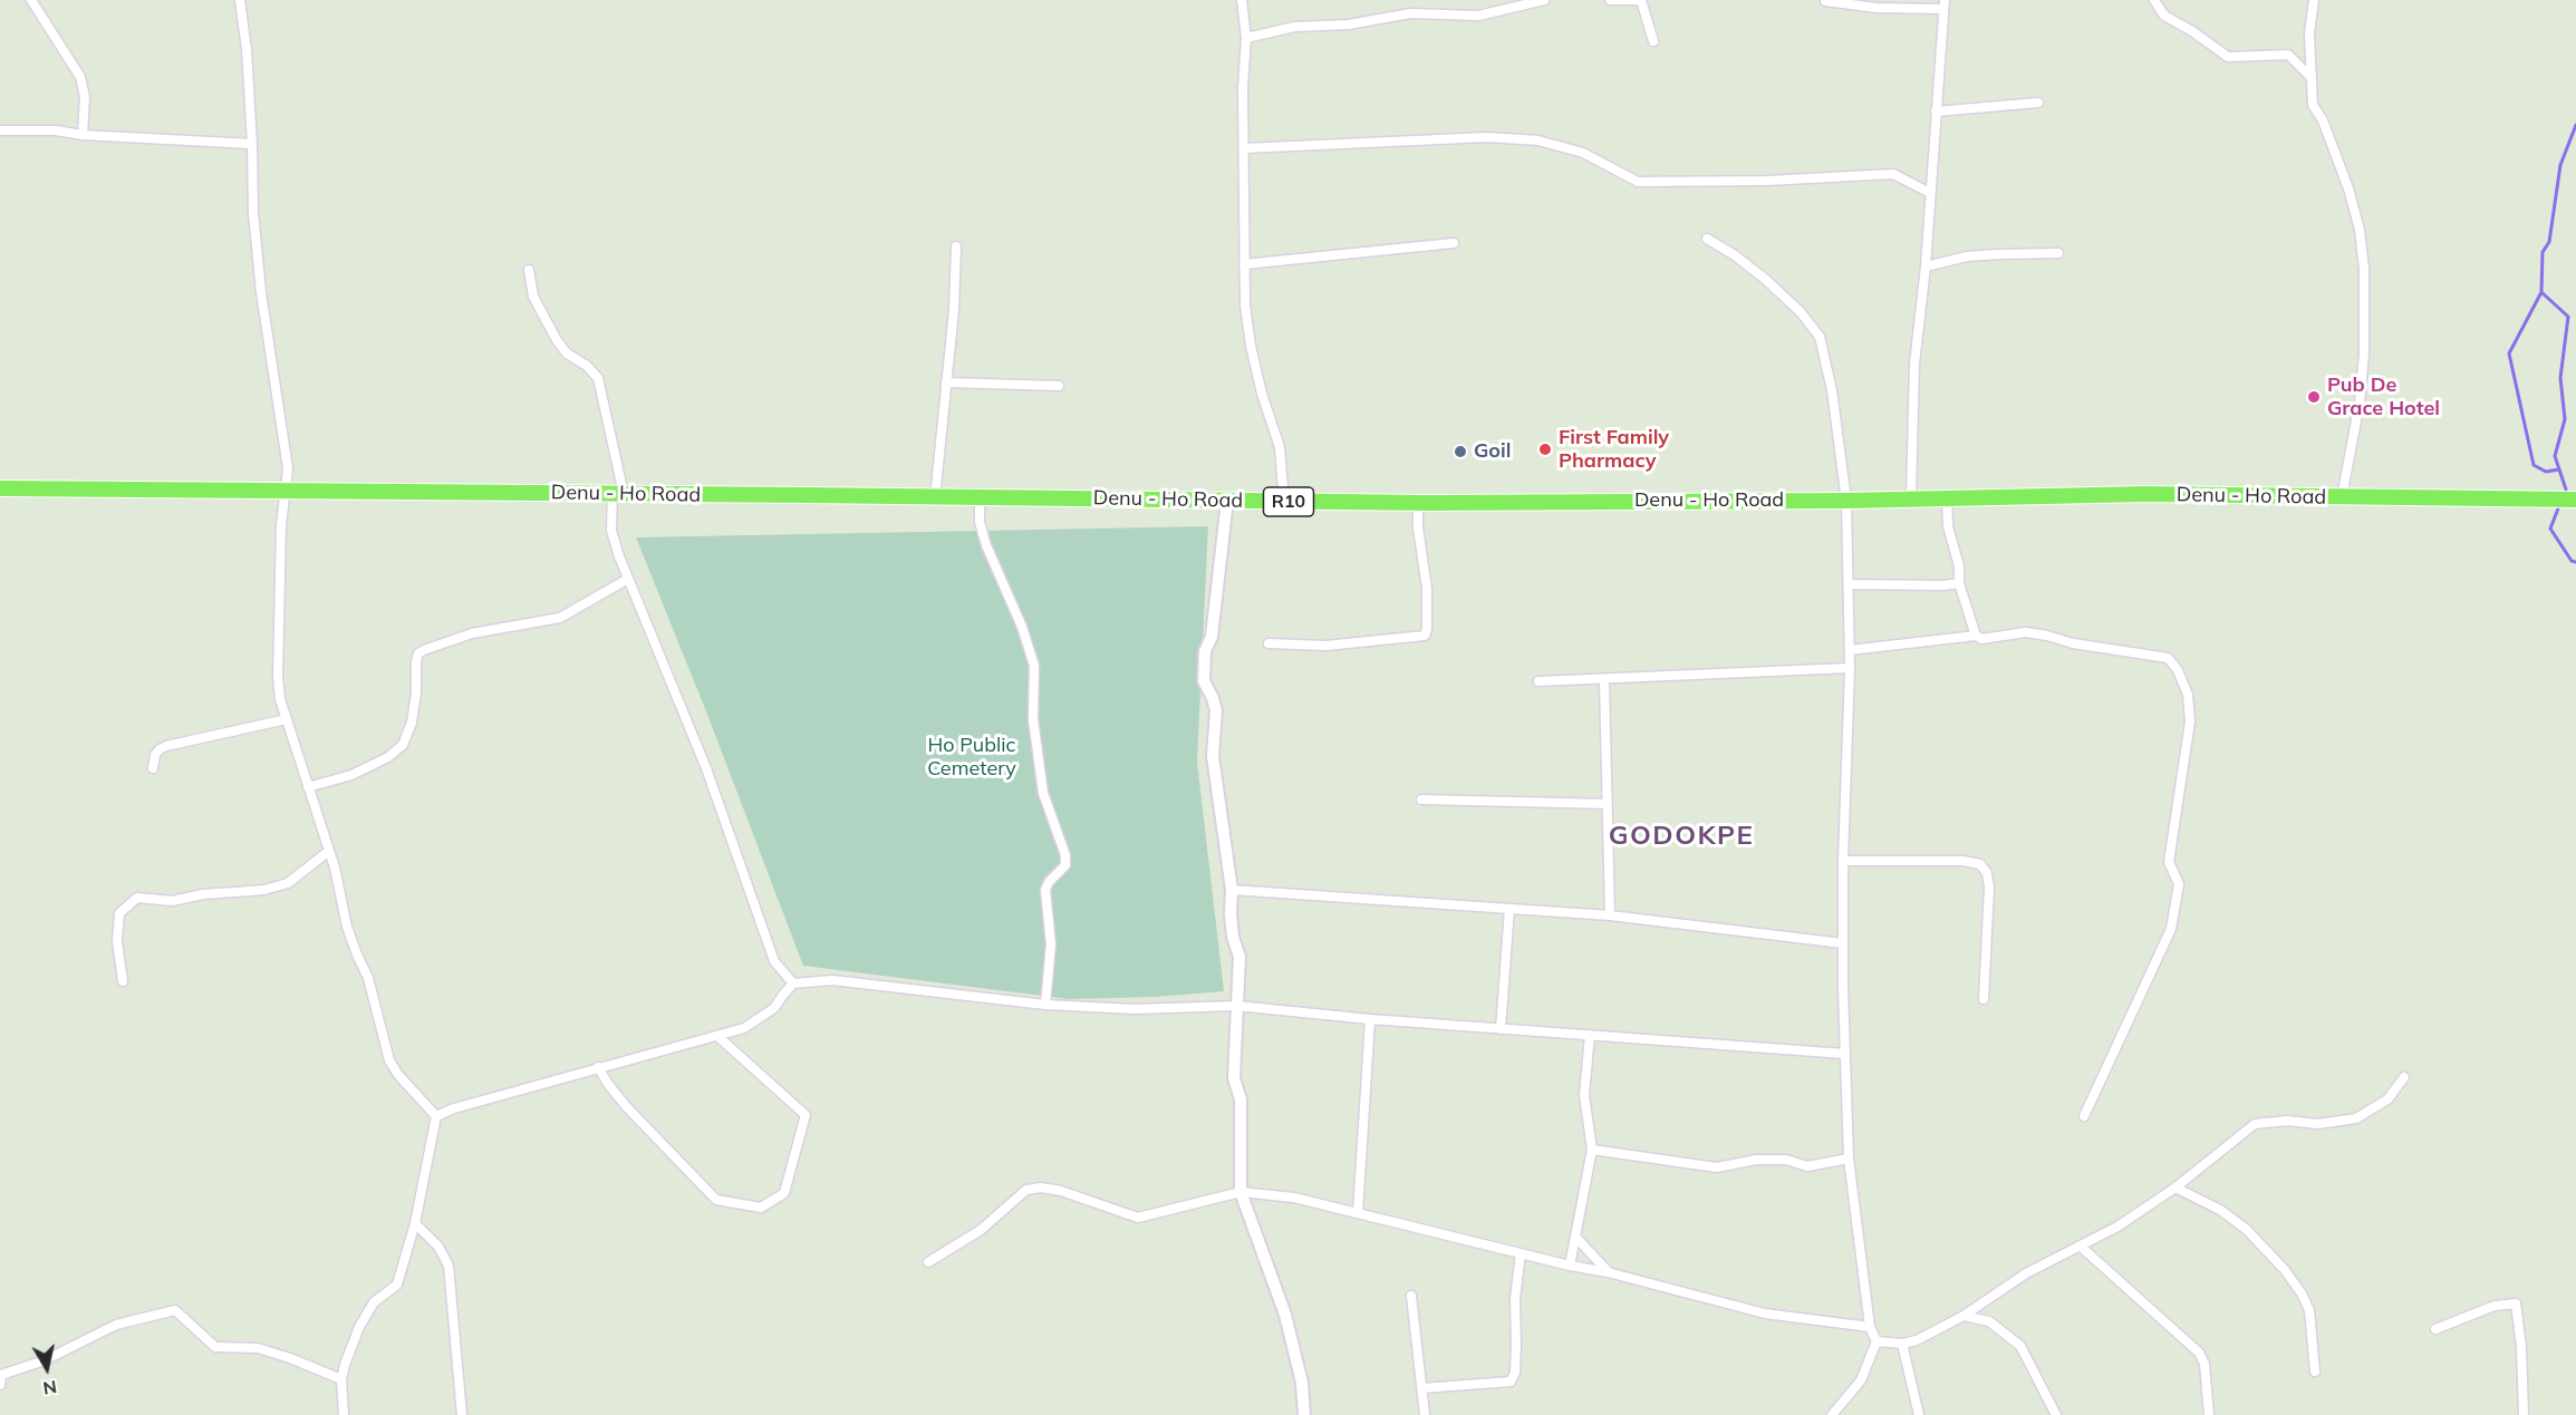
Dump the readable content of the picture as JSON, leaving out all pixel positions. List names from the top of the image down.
{
  "streets": {
    "main road": ["Denu - Ho Road", "R10"]
  },
  "districts": ["GODOKPE"],
  "parks": ["Ho Public Cemetery"],
  "places": ["Pub De Grace Hotel", "First Family Pharmacy", "Goil"],
  "north": "bottom"
}
